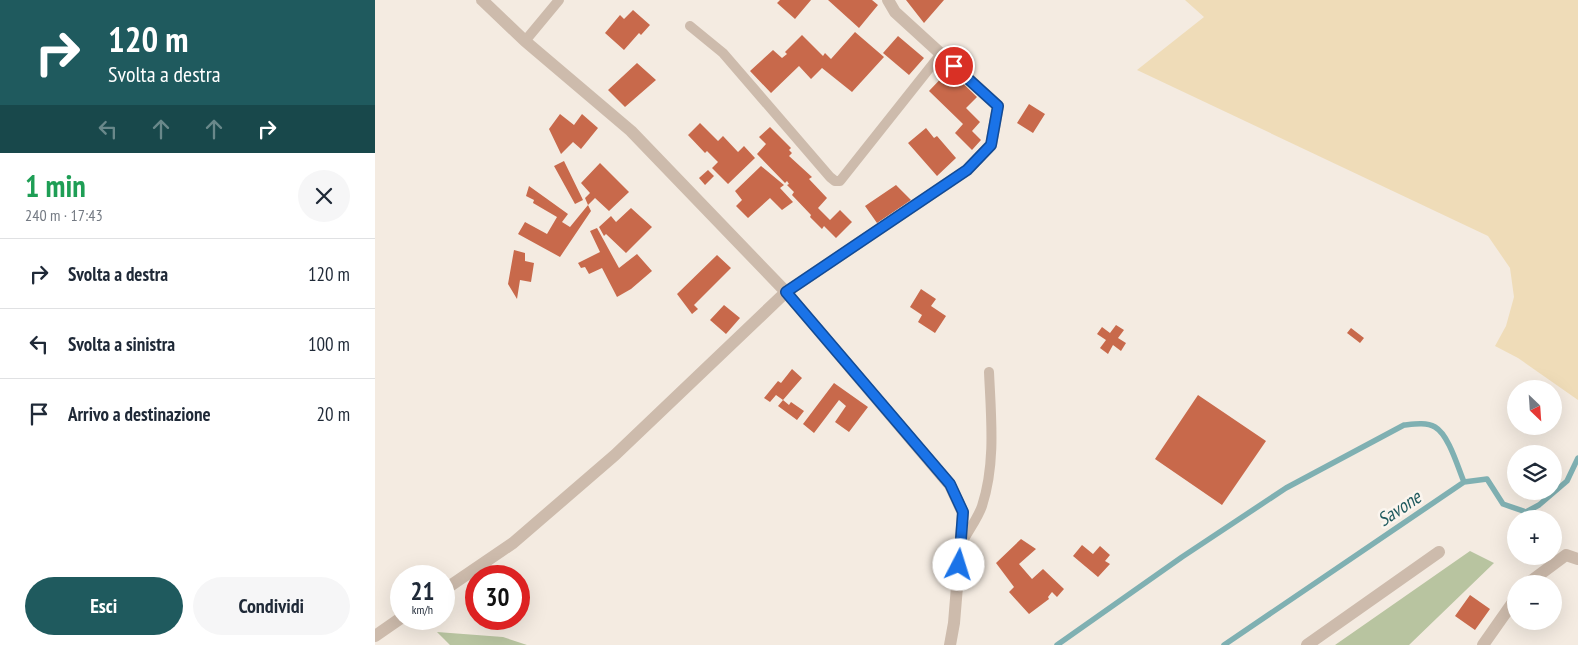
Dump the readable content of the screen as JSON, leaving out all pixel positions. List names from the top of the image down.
{
  "water": ["Savone"],
  "north": "bottom right",
  "page": {
    "turn": ["120 m", "Svolta a destra"],
    "heading": ["1 min", "240 m · 17:43"],
    "list": [
      {
        "name": "Svolta a destra",
        "value": "120 m"
      },
      {
        "name": "Svolta a sinistra",
        "value": "100 m"
      },
      {
        "name": "Arrivo a destinazione",
        "value": "20 m"
      }
    ],
    "map_buttons": ["+", "−"],
    "speed": "21 km/h",
    "limit": "30",
    "buttons": ["Esci", "Condividi"]
  }
}
